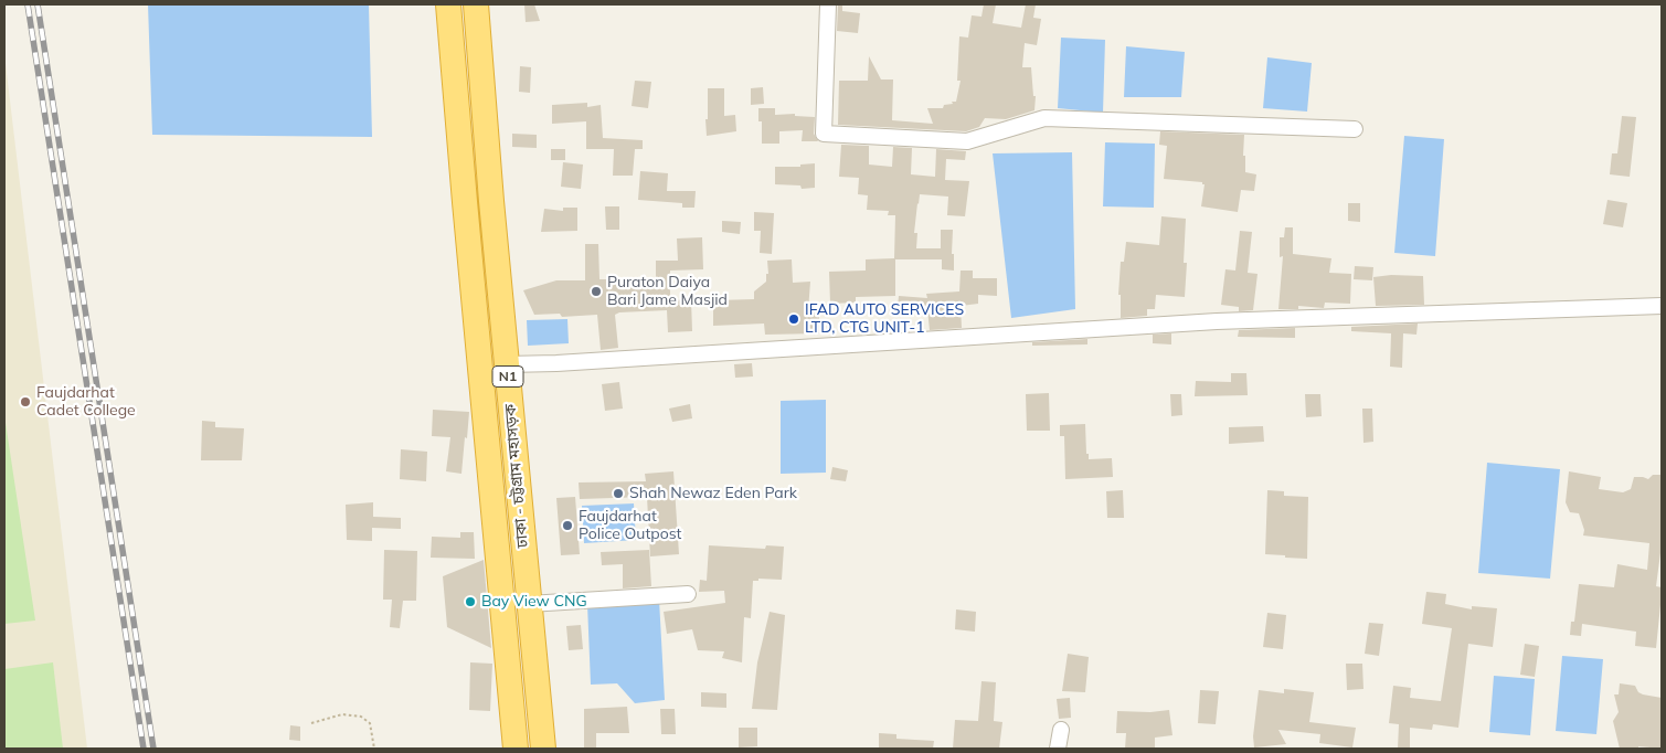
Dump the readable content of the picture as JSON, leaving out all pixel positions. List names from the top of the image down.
{
  "streets": {
    "highway": ["N1", "ঢাকা - চট্টগ্রাম মহাসড়ক"]
  },
  "places": [
    "Puraton Daiya Bari Jame Masjid",
    "IFAD AUTO SERVICES LTD, CTG UNIT-1",
    "Faujdarhat Cadet College",
    "Shah Newaz Eden Park",
    "Faujdarhat Police Outpost",
    "Bay View CNG"
  ]
}
